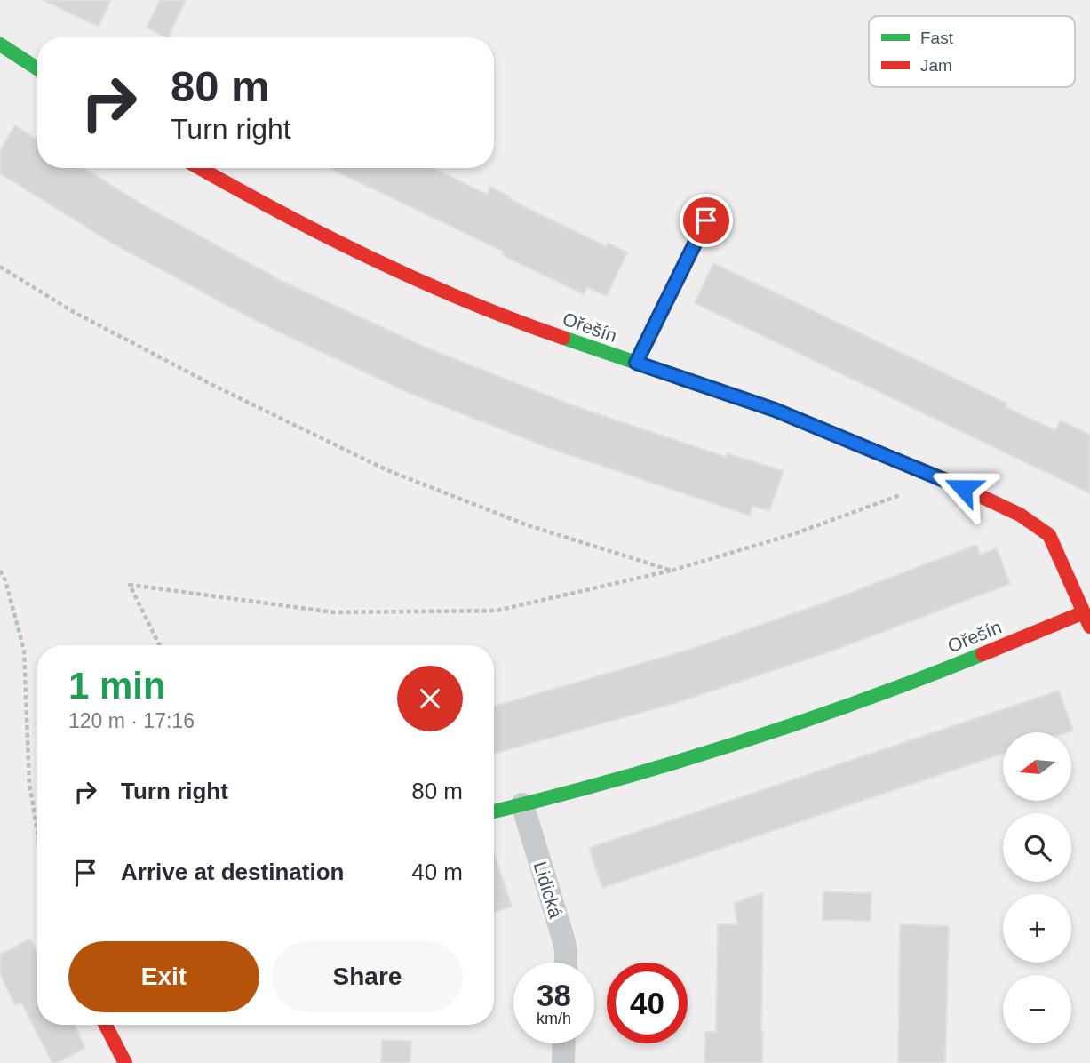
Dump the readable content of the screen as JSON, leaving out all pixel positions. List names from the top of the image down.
{
  "streets": {
    "street": ["Ořešín", "Lidická"]
  },
  "crossings": [
    ["Ořešín", "Lidická"]
  ],
  "legend": ["Fast", "Jam"],
  "north": "left",
  "page": {
    "turn": ["80 m", "Turn right"],
    "heading": ["1 min", "120 m · 17:16"],
    "map_buttons": ["+", "−"],
    "list": [
      {
        "name": "Turn right",
        "value": "80 m"
      },
      {
        "name": "Arrive at destination",
        "value": "40 m"
      }
    ],
    "buttons": ["Exit", "Share"],
    "speed": "38 km/h",
    "limit": "40"
  }
}
